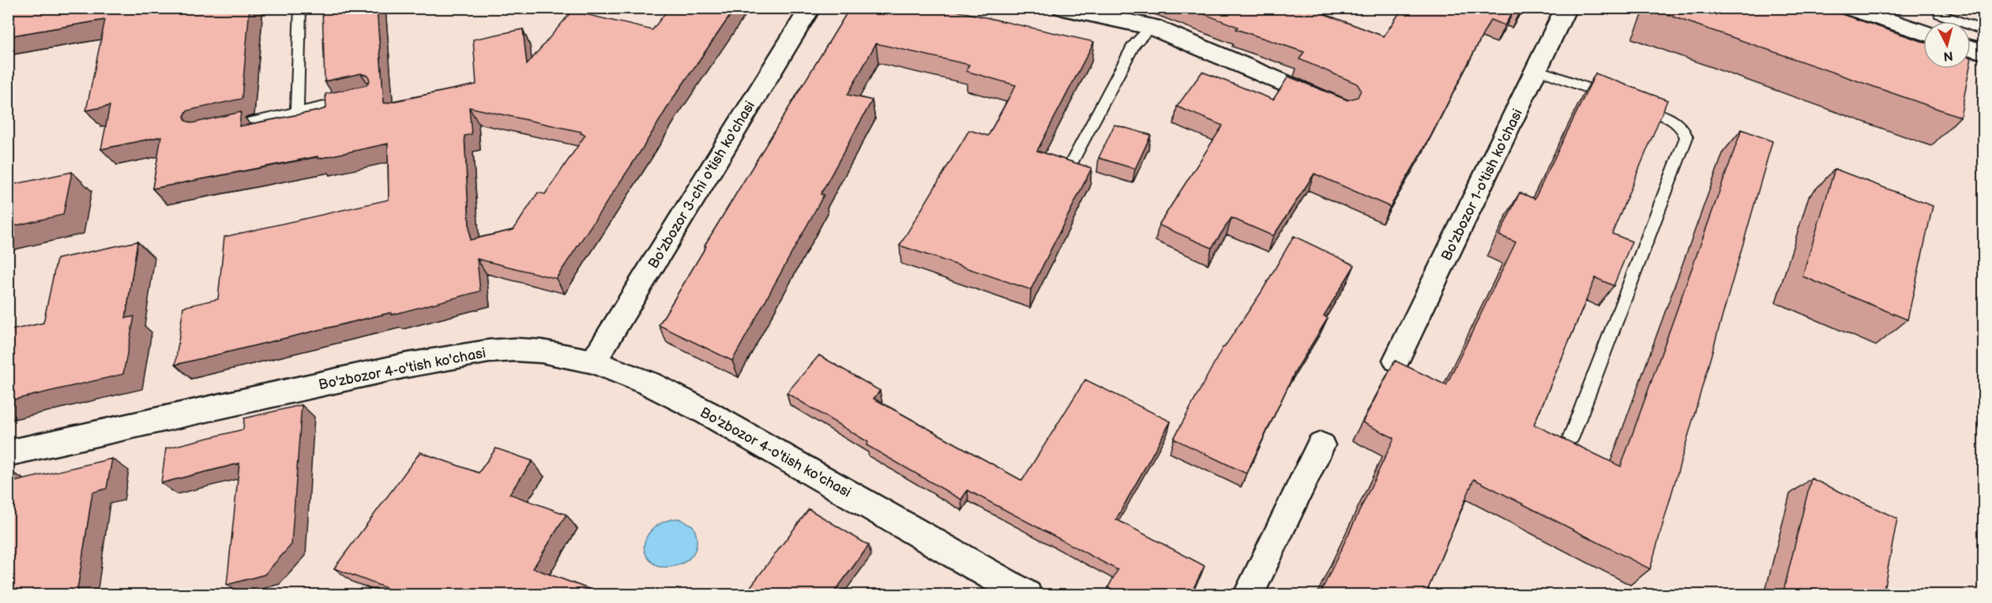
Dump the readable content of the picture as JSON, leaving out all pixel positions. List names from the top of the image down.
{
  "streets": {
    "street": ["Bo'zbozor 3-chi o'tish ko'chasi", "Bo'zbozor 1-o'tish ko'chasi", "Bo'zbozor 4-o'tish ko'chasi"]
  },
  "crossings": [
    ["Bo'zbozor 3-chi o'tish ko'chasi", "Bo'zbozor 4-o'tish ko'chasi"]
  ],
  "north": "bottom"
}
